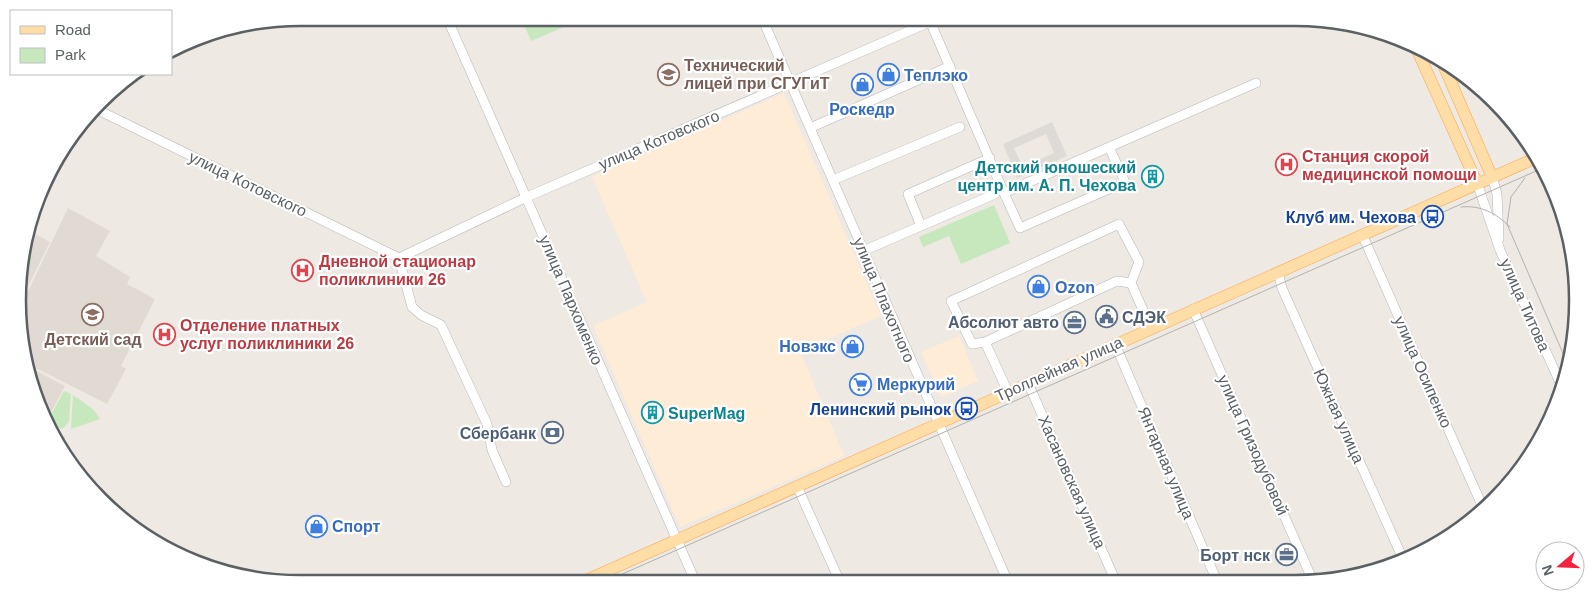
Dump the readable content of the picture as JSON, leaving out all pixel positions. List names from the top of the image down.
{
  "streets": {
    "main road": ["улица Титова", "Троллейная улица"],
    "street": [
      "улица Котовского",
      "улица Пархоменко",
      "улица Плахотного",
      "улица Осипенко",
      "Южная улица",
      "улица Гризодубовой",
      "Янтарная улица",
      "Хасановская улица"
    ]
  },
  "crossings": [
    ["улица Котовского", "улица Пархоменко"],
    ["улица Котовского", "улица Плахотного"],
    ["улица Пархоменко", "Троллейная улица"],
    ["улица Плахотного", "Троллейная улица"],
    ["улица Титова", "Троллейная улица"],
    ["Троллейная улица", "улица Осипенко"],
    ["Троллейная улица", "Южная улица"],
    ["Троллейная улица", "улица Гризодубовой"],
    ["Троллейная улица", "Янтарная улица"],
    ["Троллейная улица", "Хасановская улица"]
  ],
  "places": {
    "school or university": ["Технический лицей при СГУГиТ", "Детский сад"],
    "shop": [
      "Теплэко",
      "Роскедр",
      "Ozon",
      "Новэкс",
      "Спорт"
    ],
    "hospital": ["Станция скорой медицинской помощи", "Дневной стационар поликлиники 26", "Отделение платных услуг поликлиники 26"],
    "building": ["Детский юношеский центр им. А. П. Чехова", "SuperMag"],
    "bus stop": ["Клуб им. Чехова", "Ленинский рынок"],
    "public building": ["СДЭК"],
    "office": ["Абсолют авто", "Борт нск"],
    "supermarket": ["Меркурий"],
    "bank": ["Сбербанк"]
  },
  "legend": ["Road", "Park"],
  "north": "left"
}
